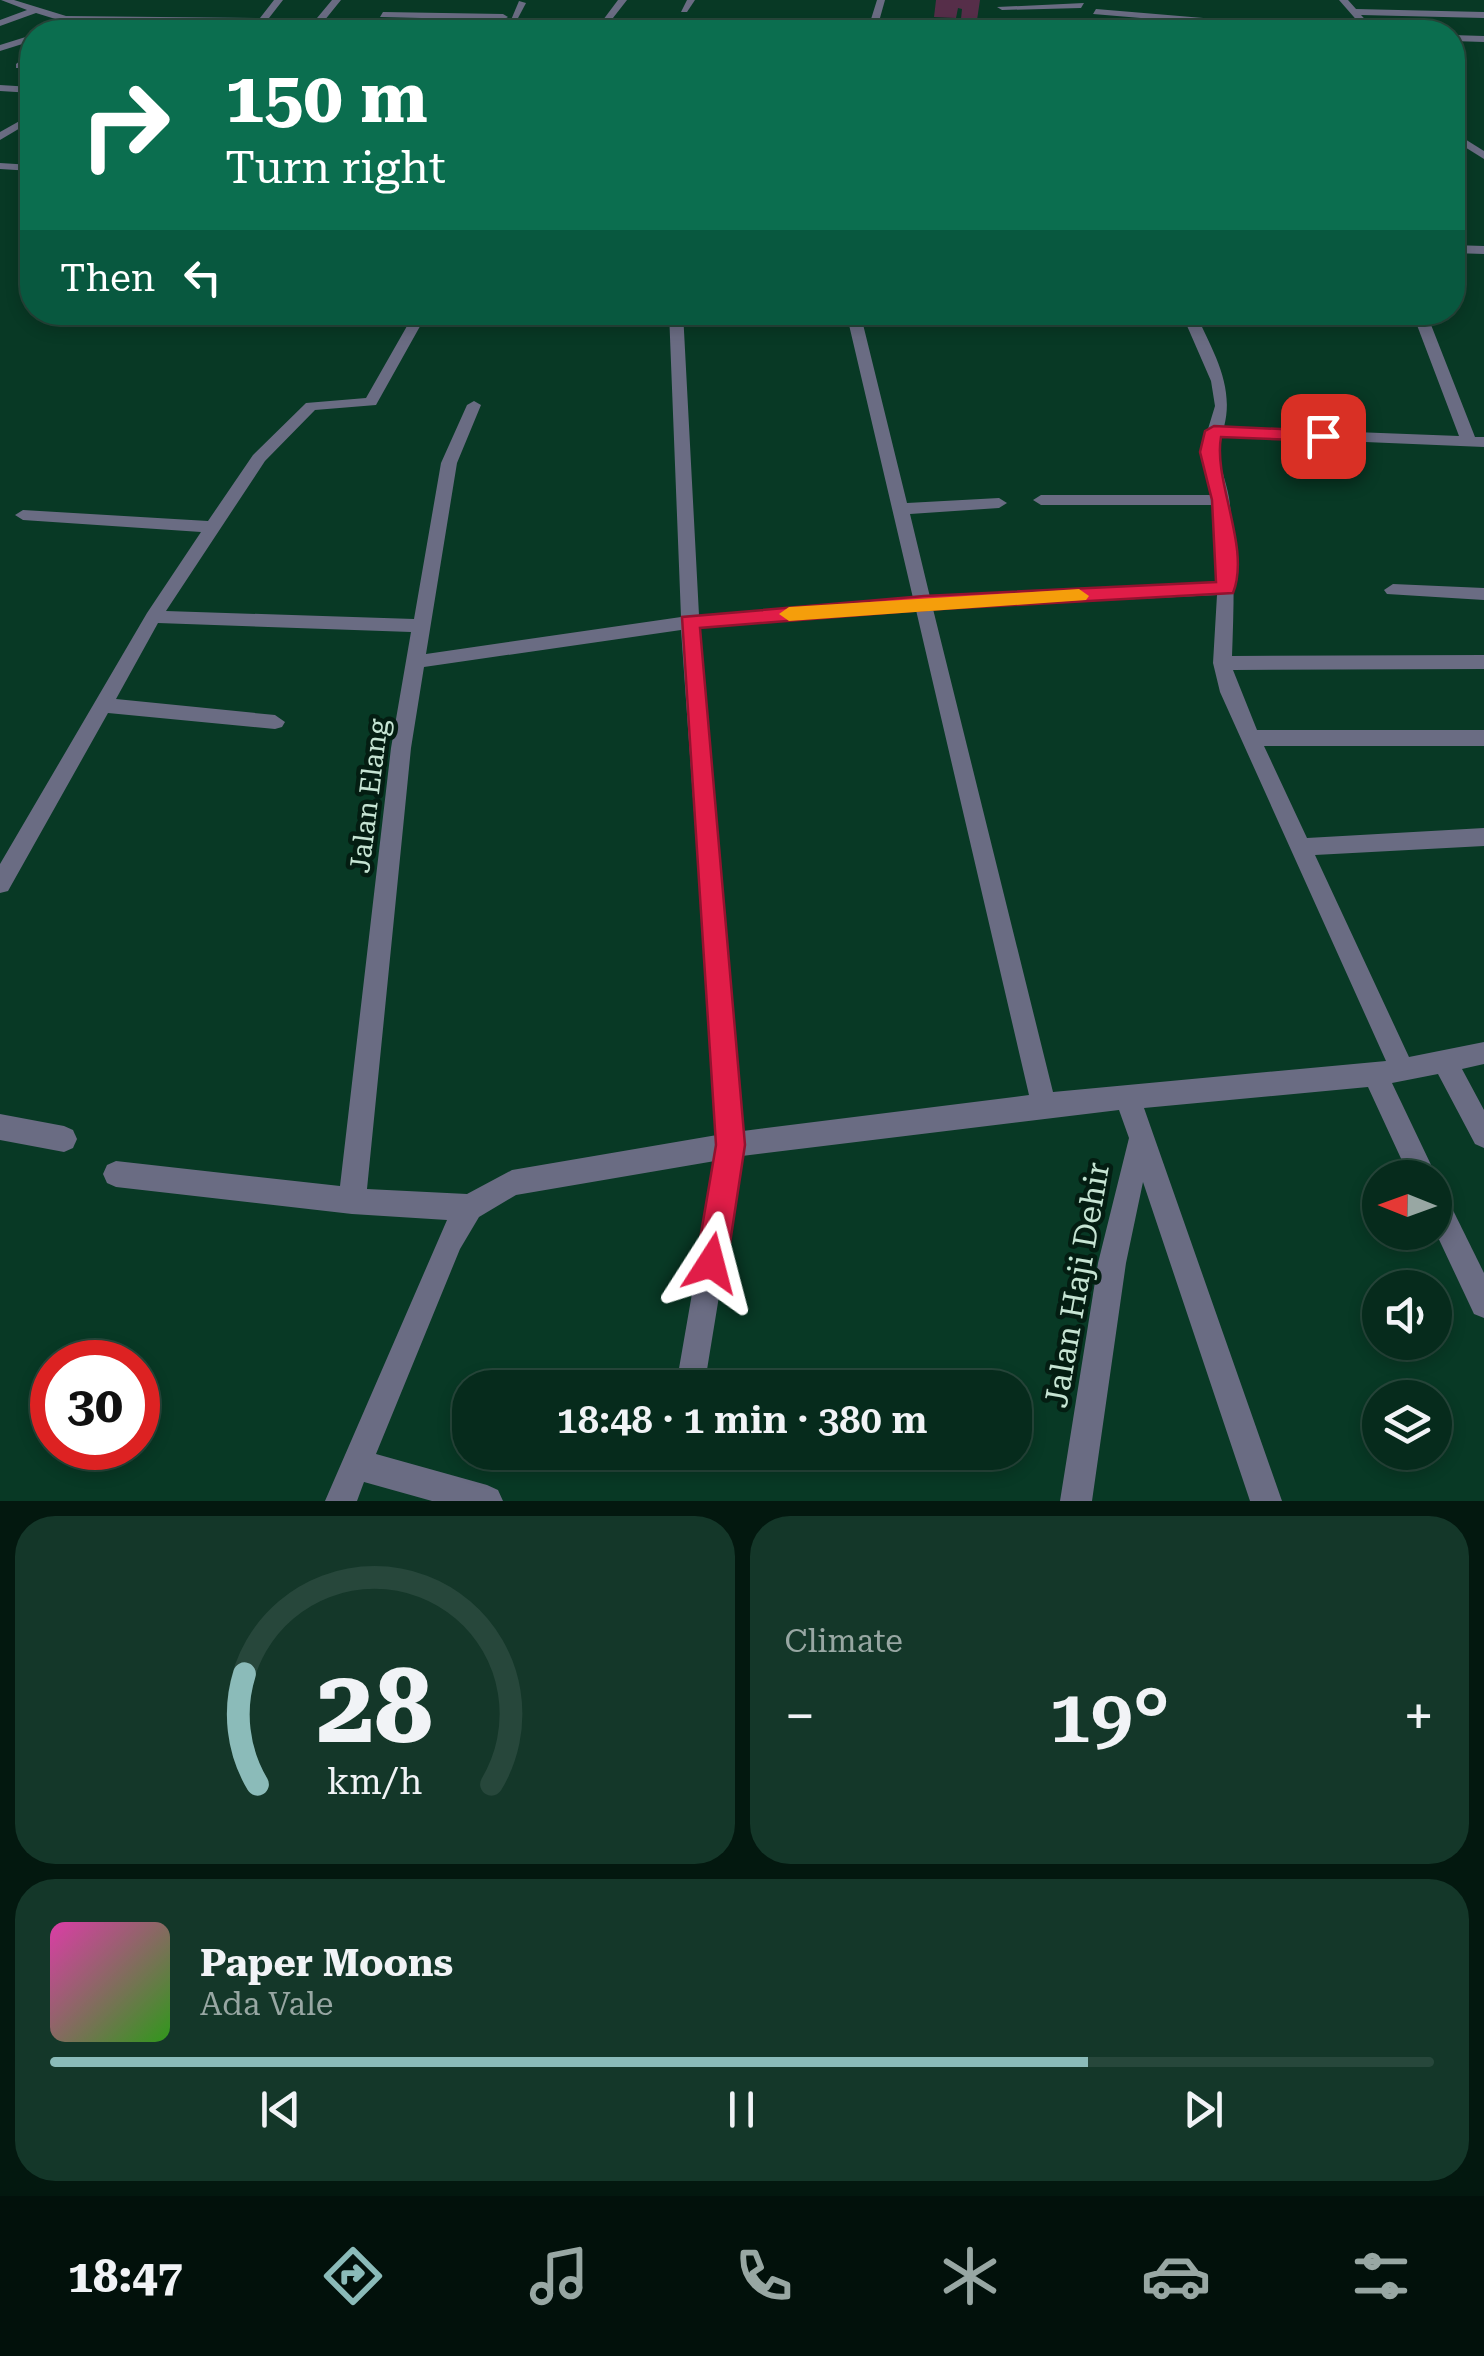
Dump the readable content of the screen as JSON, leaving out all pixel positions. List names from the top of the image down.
{
  "streets": {
    "street": ["Jalan Elang", "Jalan Haji Dehir"]
  },
  "north": "left",
  "page": {
    "turn": ["150 m", "Turn right"],
    "then": "Then",
    "limit": "30",
    "trip": "18:48 · 1 min · 380 m",
    "tile": "Climate",
    "heat": ["−", "19°", "+"],
    "song": ["Paper Moons", "Ada Vale"],
    "tabs": "18:47",
    "gauge": ["28", "km/h"]
  }
}
